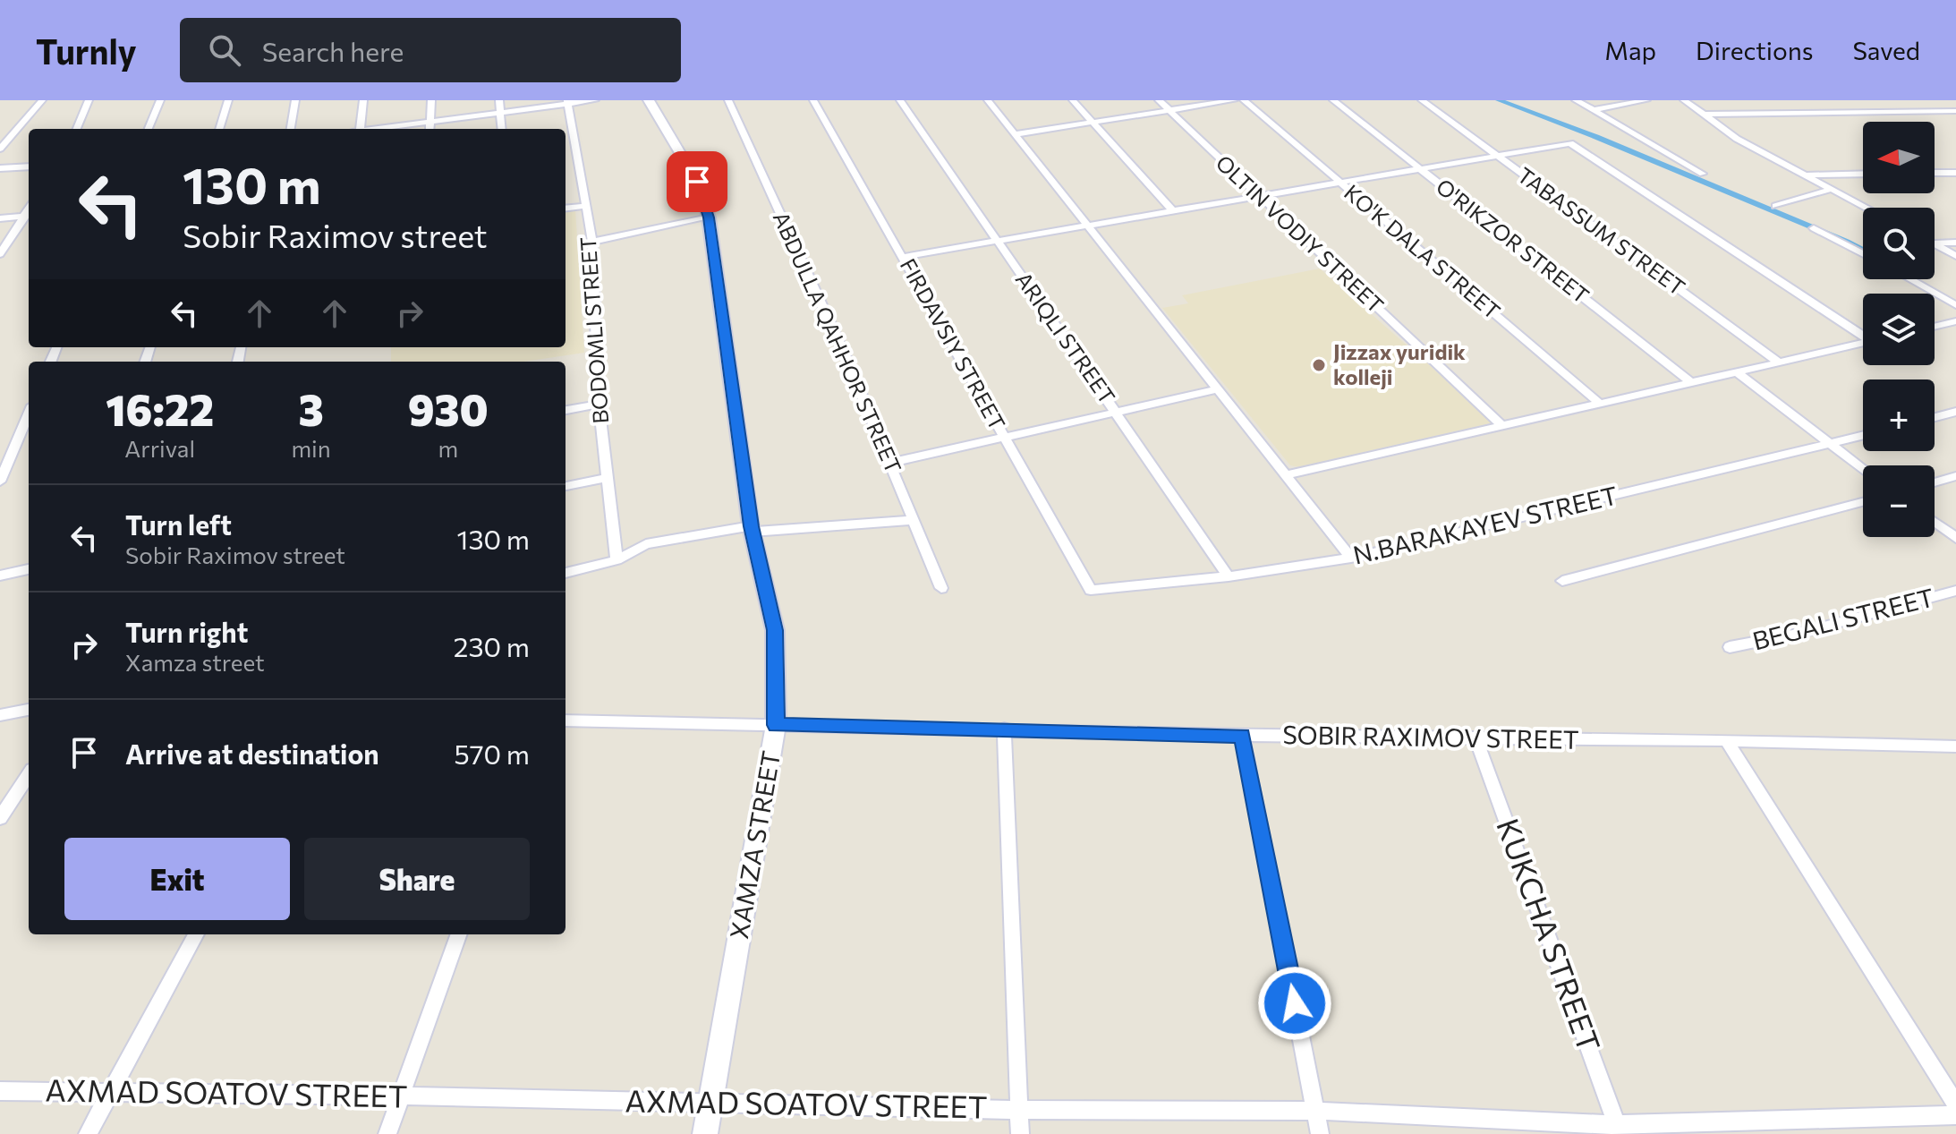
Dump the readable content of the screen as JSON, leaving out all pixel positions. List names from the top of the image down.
{
  "streets": {
    "main road": ["XAMZA STREET"],
    "street": [
      "TABASSUM STREET",
      "OLTIN VODIY STREET",
      "O'RIKZOR STREET",
      "KO'K DALA STREET",
      "BODOMLI STREET",
      "ARIQLI STREET",
      "ABDULLA QAHHOR STREET",
      "FIRDAVSIY STREET",
      "N.BARAKAYEV STREET",
      "BEGALI STREET",
      "SOBIR RAXIMOV STREET",
      "KUKCHA STREET",
      "AXMAD SOATOV STREET"
    ]
  },
  "crossings": [
    ["ARIQLI STREET", "N.BARAKAYEV STREET"],
    ["FIRDAVSIY STREET", "N.BARAKAYEV STREET"],
    ["SOBIR RAXIMOV STREET", "XAMZA STREET"],
    ["SOBIR RAXIMOV STREET", "KUKCHA STREET"],
    ["XAMZA STREET", "AXMAD SOATOV STREET"],
    ["KUKCHA STREET", "AXMAD SOATOV STREET"]
  ],
  "places": ["Jizzax yuridik kolleji"],
  "north": "left",
  "page": {
    "header": "Turnly",
    "search": "Search here",
    "nav": ["Map", "Directions", "Saved"],
    "map_buttons": ["+", "−"],
    "turn": ["130 m", "Sobir Raximov street"],
    "eta": [
      "16:22",
      "Arrival",
      "3",
      "min",
      "930",
      "m"
    ],
    "list": [
      {
        "name": "Turn left",
        "note": "Sobir Raximov street",
        "value": "130 m"
      },
      {
        "name": "Turn right",
        "note": "Xamza street",
        "value": "230 m"
      },
      {
        "name": "Arrive at destination",
        "value": "570 m"
      }
    ],
    "buttons": ["Exit", "Share"]
  }
}
